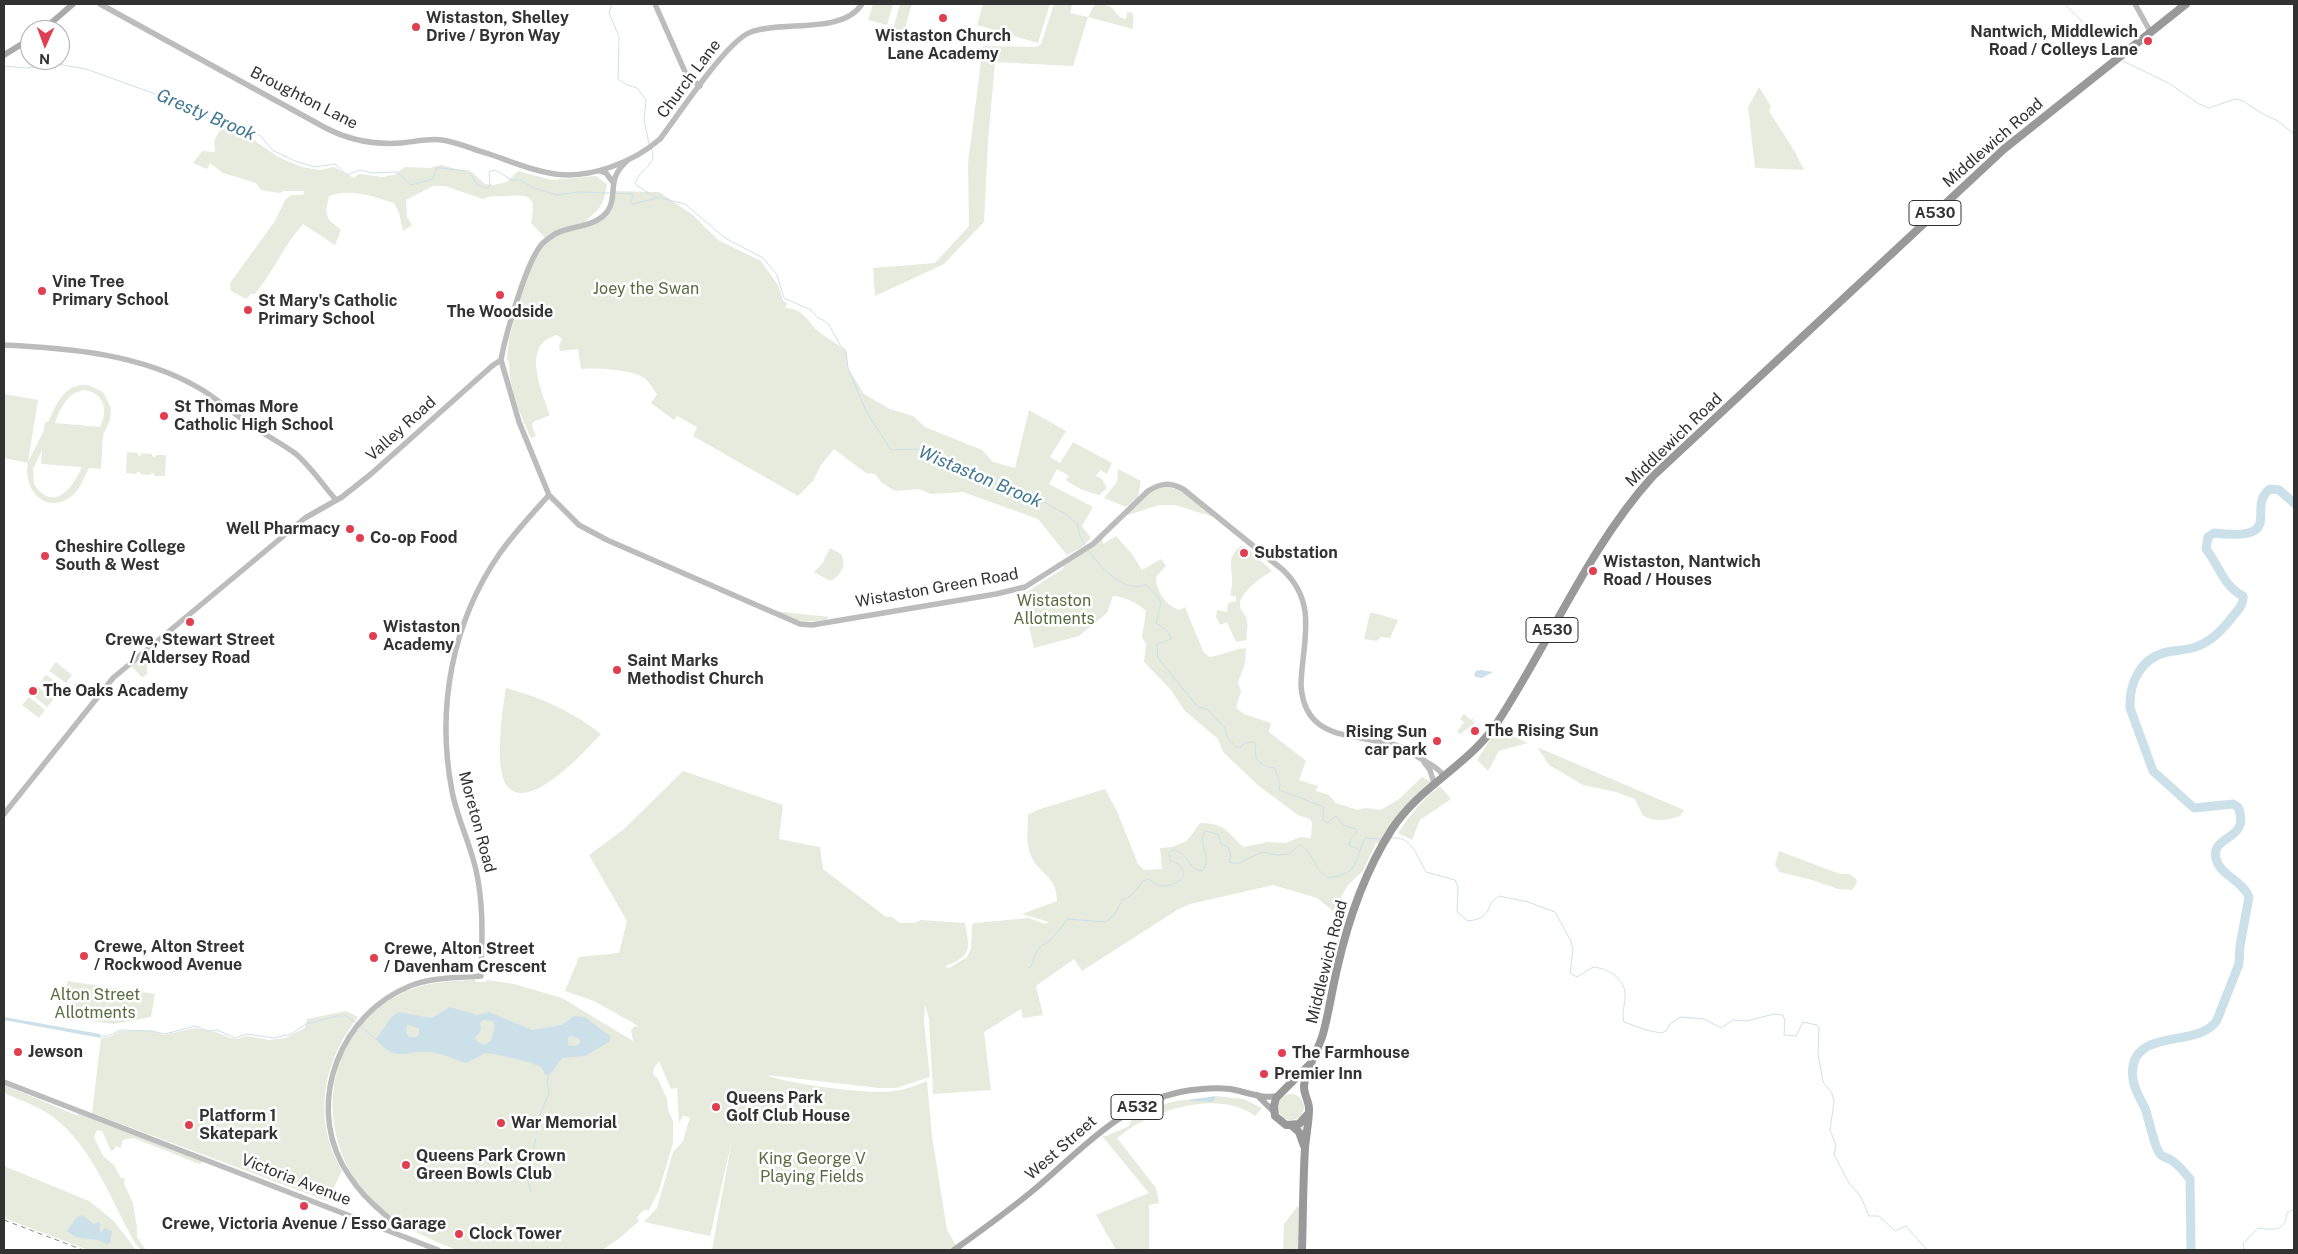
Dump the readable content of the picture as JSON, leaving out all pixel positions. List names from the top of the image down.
{
  "streets": {
    "highway": ["Middlewich Road", "A530"],
    "main road": ["A532", "West Street"],
    "street": [
      "Church Lane",
      "Broughton Lane",
      "Valley Road",
      "Wistaston Green Road",
      "Moreton Road",
      "Victoria Avenue"
    ]
  },
  "crossings": [
    ["Church Lane", "Broughton Lane"],
    ["Middlewich Road", "Wistaston Green Road"],
    ["Middlewich Road", "West Street"],
    ["Valley Road", "Wistaston Green Road"],
    ["Wistaston Green Road", "Moreton Road"],
    ["Moreton Road", "Victoria Avenue"]
  ],
  "water": ["Gresty Brook", "Wistaston Brook"],
  "parks": [
    "Joey the Swan",
    "Wistaston Allotments",
    "Alton Street Allotments",
    "King George V Playing Fields"
  ],
  "places": [
    "Wistaston Church Lane Academy",
    "Wistaston, Shelley Drive / Byron Way",
    "Nantwich, Middlewich Road / Colleys Lane",
    "Vine Tree Primary School",
    "The Woodside",
    "St Mary's Catholic Primary School",
    "St Thomas More Catholic High School",
    "Well Pharmacy",
    "Co-op Food",
    "Substation",
    "Cheshire College South & West",
    "Wistaston, Nantwich Road / Houses",
    "Crewe, Stewart Street / Aldersey Road",
    "Wistaston Academy",
    "Saint Marks Methodist Church",
    "The Oaks Academy",
    "The Rising Sun",
    "Rising Sun car park",
    "Crewe, Alton Street / Rockwood Avenue",
    "Crewe, Alton Street / Davenham Crescent",
    "Jewson",
    "The Farmhouse",
    "Premier Inn",
    "Queens Park Golf Club House",
    "War Memorial",
    "Platform 1 Skatepark",
    "Queens Park Crown Green Bowls Club",
    "Crewe, Victoria Avenue / Esso Garage",
    "Clock Tower"
  ],
  "north": "bottom"
}
